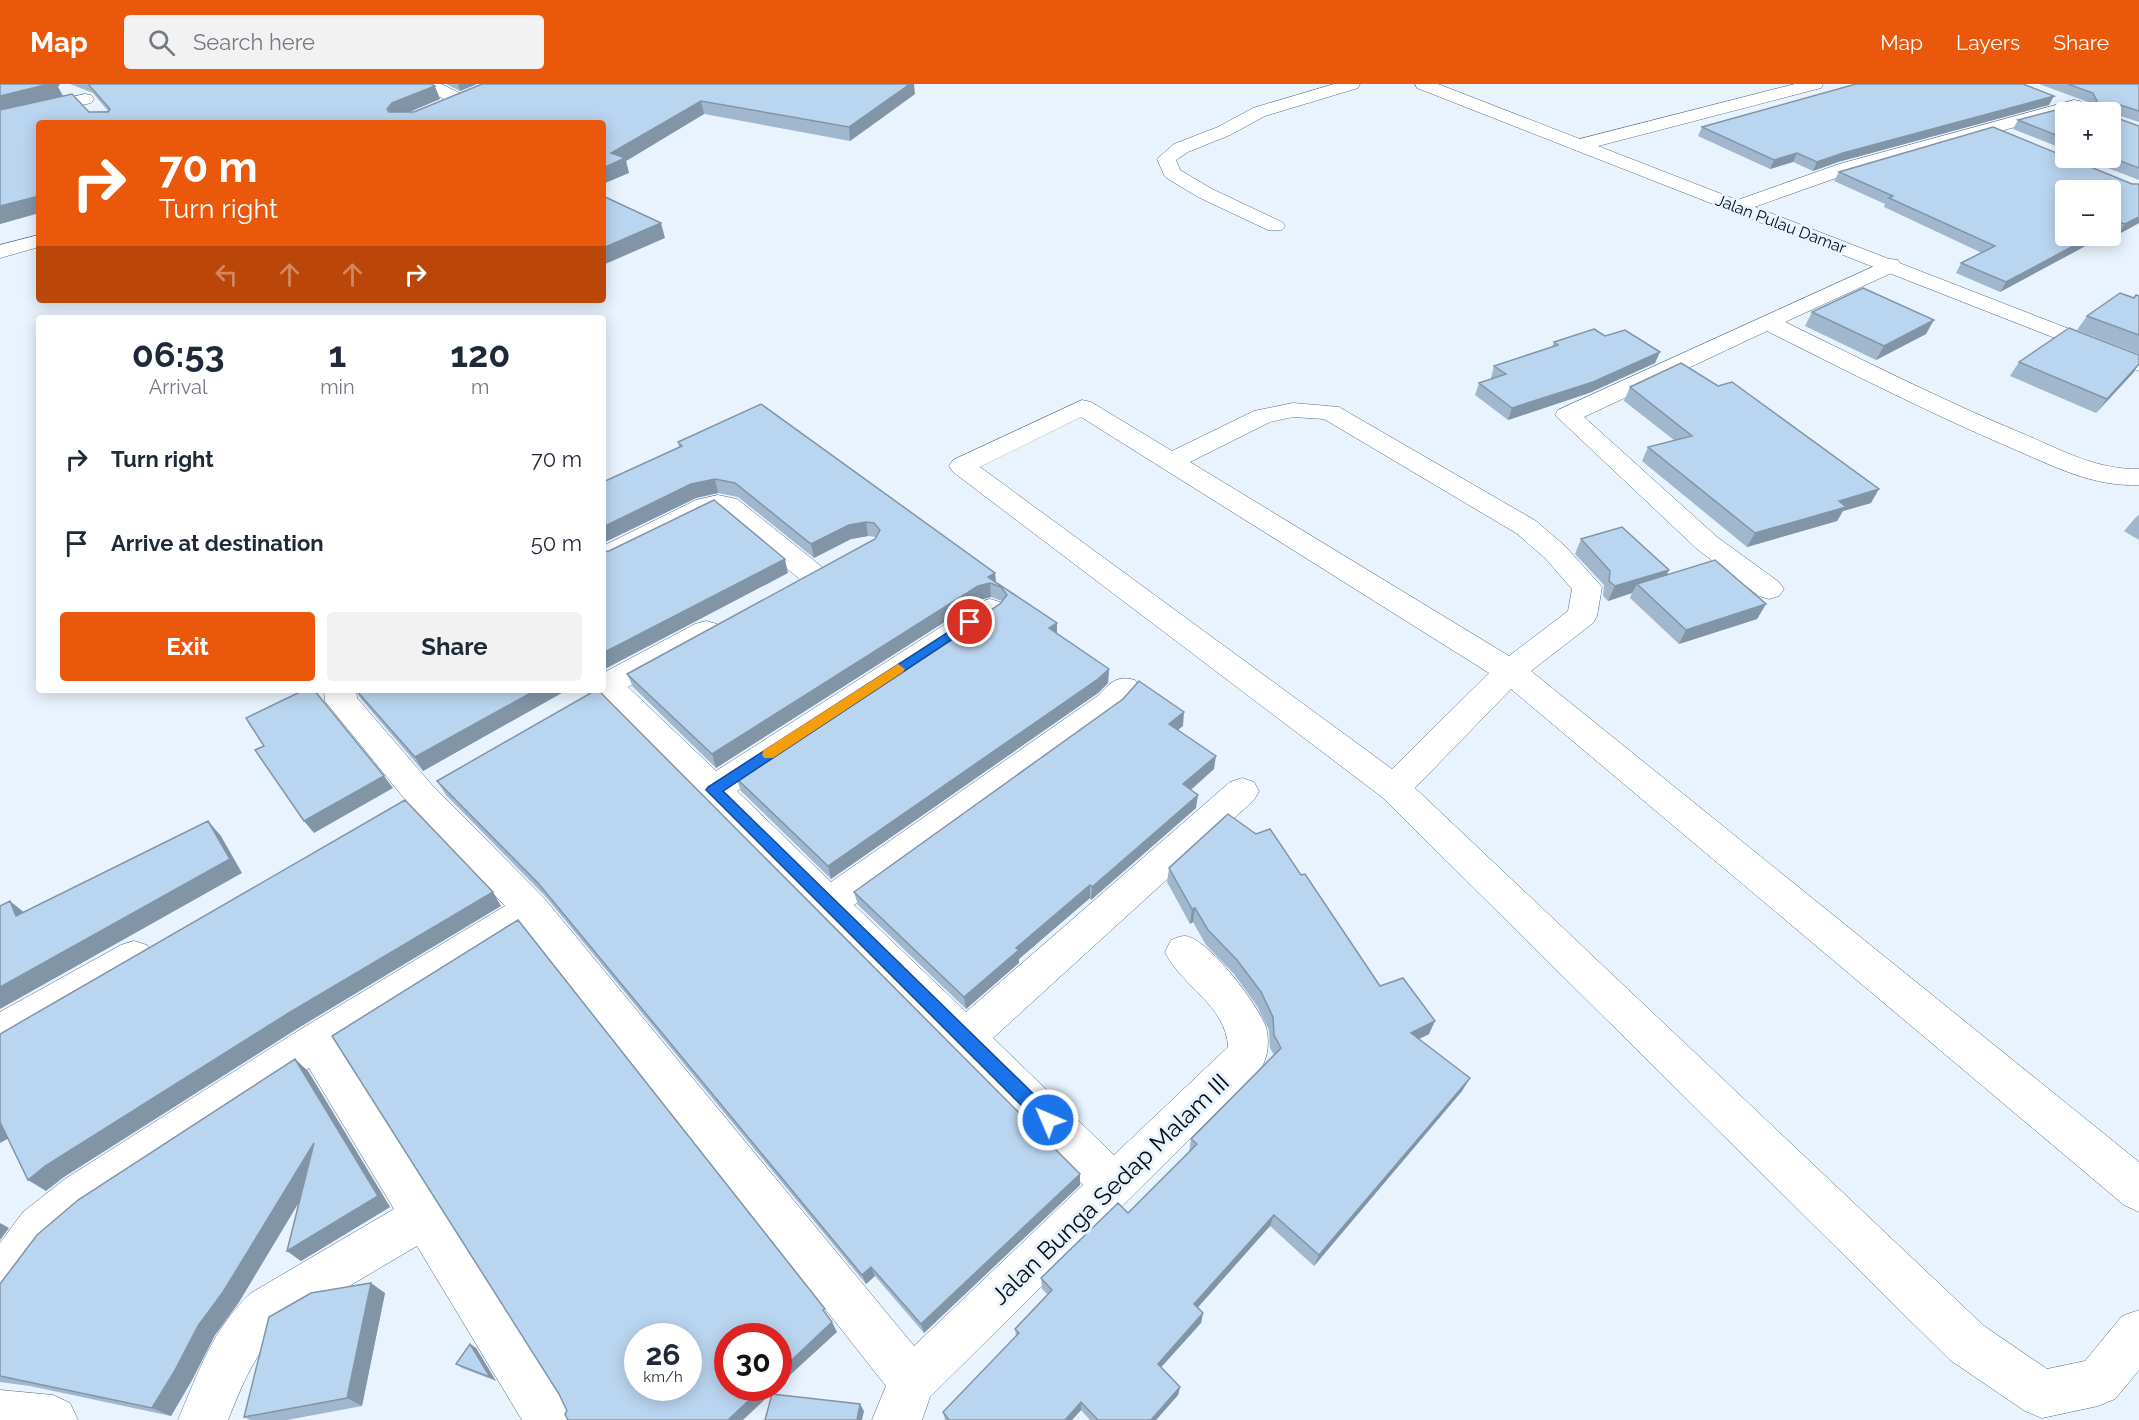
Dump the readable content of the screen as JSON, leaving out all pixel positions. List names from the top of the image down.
{
  "streets": {
    "street": ["Jalan Pulau Damar", "Jalan Bunga Sedap Malam III"]
  },
  "page": {
    "header": "Map",
    "search": "Search here",
    "nav": ["Map", "Layers", "Share"],
    "map_buttons": ["+", "−"],
    "turn": ["70 m", "Turn right"],
    "eta": [
      "06:53",
      "Arrival",
      "1",
      "min",
      "120",
      "m"
    ],
    "list": [
      {
        "name": "Turn right",
        "value": "70 m"
      },
      {
        "name": "Arrive at destination",
        "value": "50 m"
      }
    ],
    "buttons": ["Exit", "Share"],
    "speed": "26 km/h",
    "limit": "30"
  }
}
